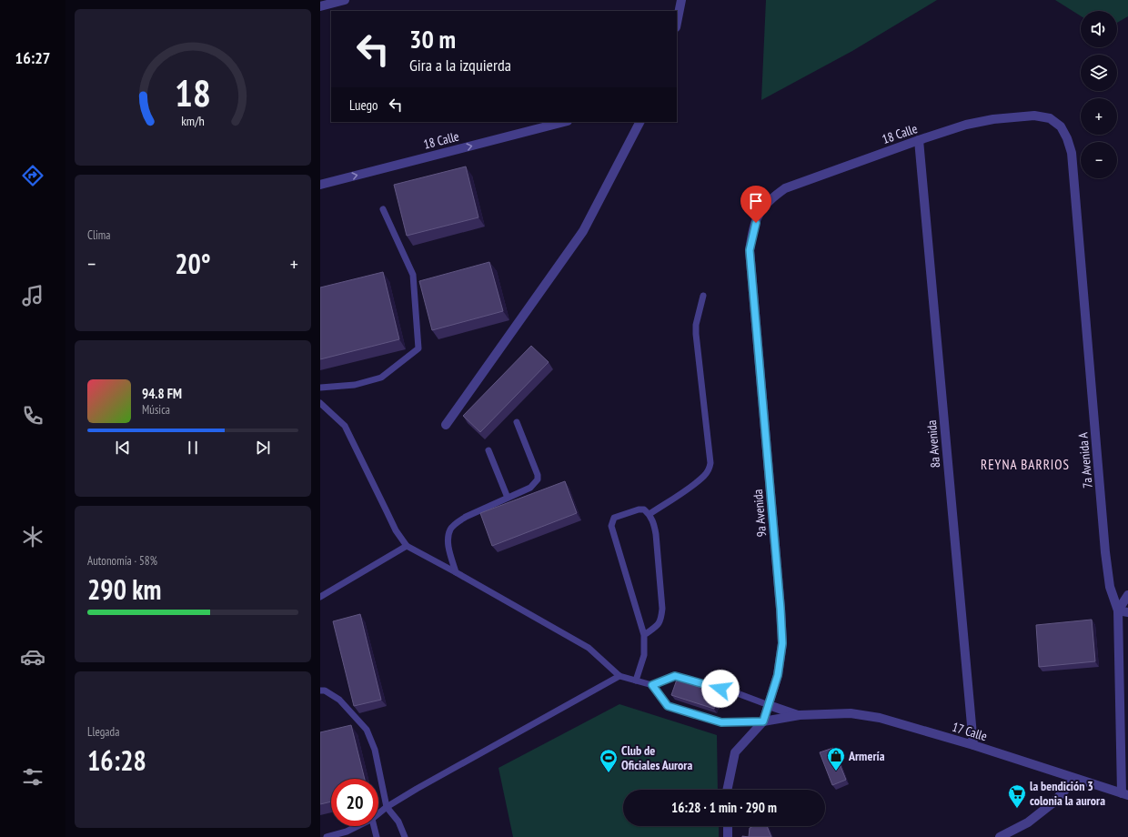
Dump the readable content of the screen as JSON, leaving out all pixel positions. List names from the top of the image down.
{
  "streets": {
    "street": [
      "18 Calle",
      "8a Avenida",
      "7a Avenida A",
      "9a Avenida",
      "17 Calle"
    ]
  },
  "crossings": [
    ["18 Calle", "8a Avenida"],
    ["18 Calle", "7a Avenida A"],
    ["18 Calle", "9a Avenida"],
    ["8a Avenida", "17 Calle"],
    ["7a Avenida A", "17 Calle"],
    ["9a Avenida", "17 Calle"]
  ],
  "one_way": ["18 Calle"],
  "districts": ["REYNA BARRIOS"],
  "places": {
    "shop": ["Armería"],
    "sports": ["Club de Oficiales Aurora"],
    "supermarket": ["la bendición 3 colonia la aurora"]
  },
  "page": {
    "tabs": "16:27",
    "map_buttons": ["+", "−"],
    "turn": ["30 m", "Gira a la izquierda"],
    "then": "Luego",
    "tile": [
      "Clima",
      ["Autonomía · 58%", "290 km"],
      ["Llegada", "16:28"]
    ],
    "heat": ["−", "20°", "+"],
    "song": ["94.8 FM", "Música"],
    "limit": "20",
    "trip": "16:28 · 1 min · 290 m",
    "gauge": ["18", "km/h"]
  }
}
